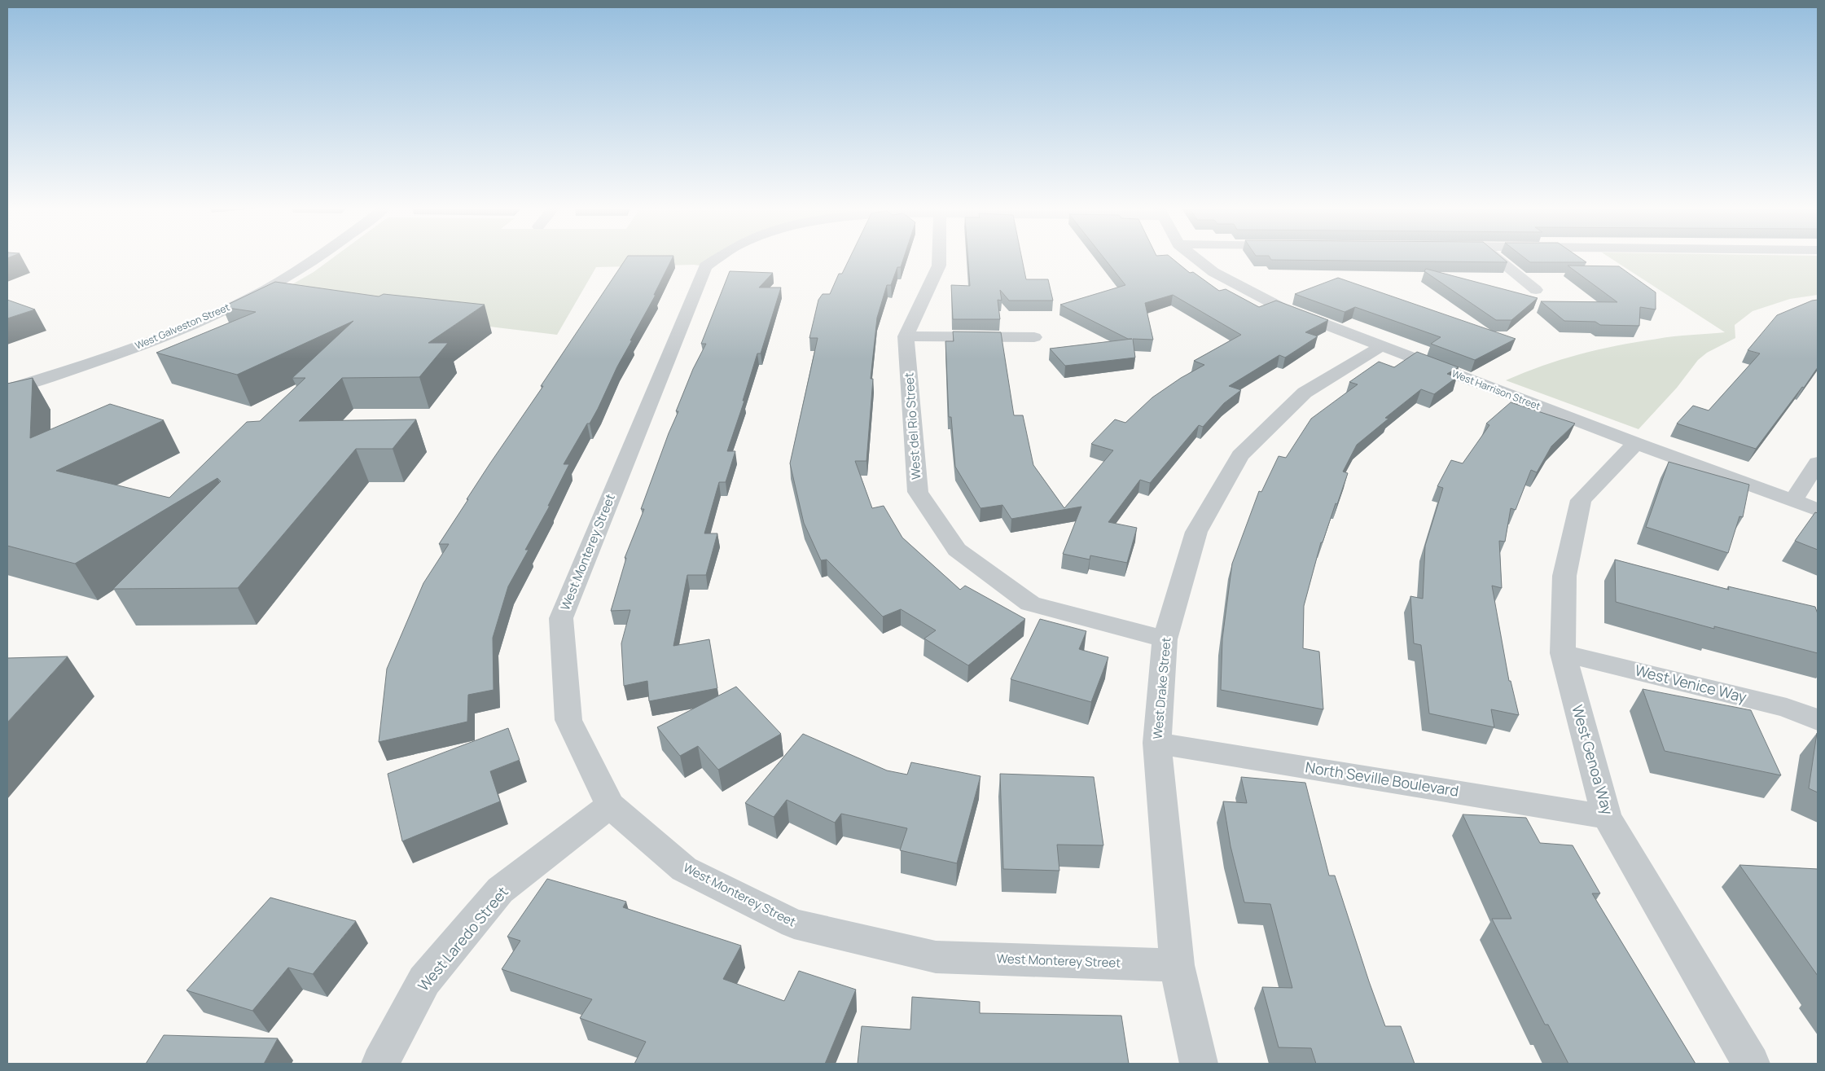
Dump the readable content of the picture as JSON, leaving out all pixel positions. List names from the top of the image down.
{
  "streets": {
    "street": [
      "West Galveston Street",
      "West Harrison Street",
      "West del Rio Street",
      "West Monterey Street",
      "West Venice Way",
      "West Drake Street",
      "West Genoa Way",
      "North Seville Boulevard",
      "West Laredo Street"
    ]
  },
  "crossings": [
    ["West Harrison Street", "West Drake Street"],
    ["West Harrison Street", "West Genoa Way"],
    ["West del Rio Street", "West Drake Street"],
    ["West Monterey Street", "West Drake Street"],
    ["West Monterey Street", "West Laredo Street"],
    ["West Venice Way", "West Genoa Way"],
    ["West Drake Street", "North Seville Boulevard"],
    ["West Genoa Way", "North Seville Boulevard"]
  ]
}
